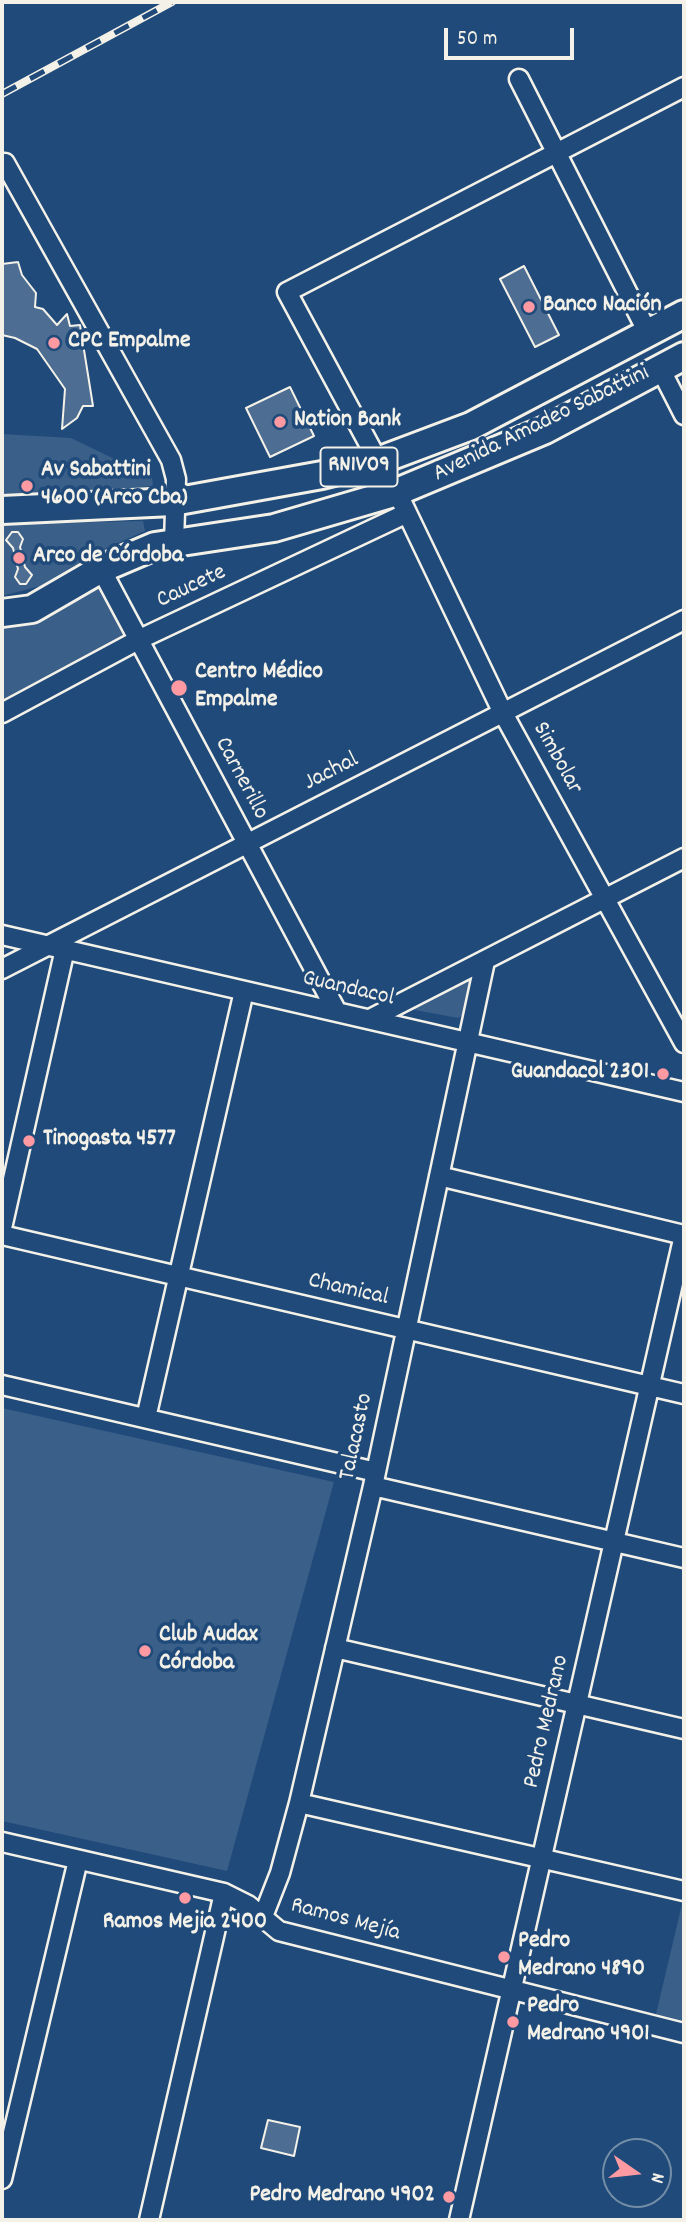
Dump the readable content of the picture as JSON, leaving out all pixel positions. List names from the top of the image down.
{
  "streets": {
    "main road": ["Avenida Amadeo Sabattini", "RN1V09"],
    "street": [
      "Caucete",
      "Simbolar",
      "Jachal",
      "Carnerillo",
      "Guandacol",
      "Chamical",
      "Talacasto",
      "Pedro Medrano",
      "Ramos Mejía"
    ]
  },
  "crossings": [
    ["Avenida Amadeo Sabattini", "Caucete"],
    ["Avenida Amadeo Sabattini", "Simbolar"],
    ["Avenida Amadeo Sabattini", "Carnerillo"],
    ["Caucete", "Simbolar"],
    ["Caucete", "Carnerillo"],
    ["Simbolar", "Jachal"],
    ["Jachal", "Carnerillo"],
    ["Jachal", "Guandacol"],
    ["Carnerillo", "Guandacol"],
    ["Guandacol", "Talacasto"],
    ["Chamical", "Talacasto"],
    ["Chamical", "Pedro Medrano"],
    ["Talacasto", "Ramos Mejía"],
    ["Pedro Medrano", "Ramos Mejía"]
  ],
  "places": [
    "Banco Nación",
    "CPC Empalme",
    "Nation Bank",
    "Av Sabattini 4600 (Arco Cba)",
    "Arco de Córdoba",
    "Centro Médico Empalme",
    "Guandacol 2301",
    "Tinogasta 4577",
    "Club Audax Córdoba",
    "Ramos Mejia 2400",
    "Pedro Medrano 4890",
    "Pedro Medrano 4901",
    "Pedro Medrano 4902"
  ],
  "scale_bar": "50 m",
  "north": "right"
}
